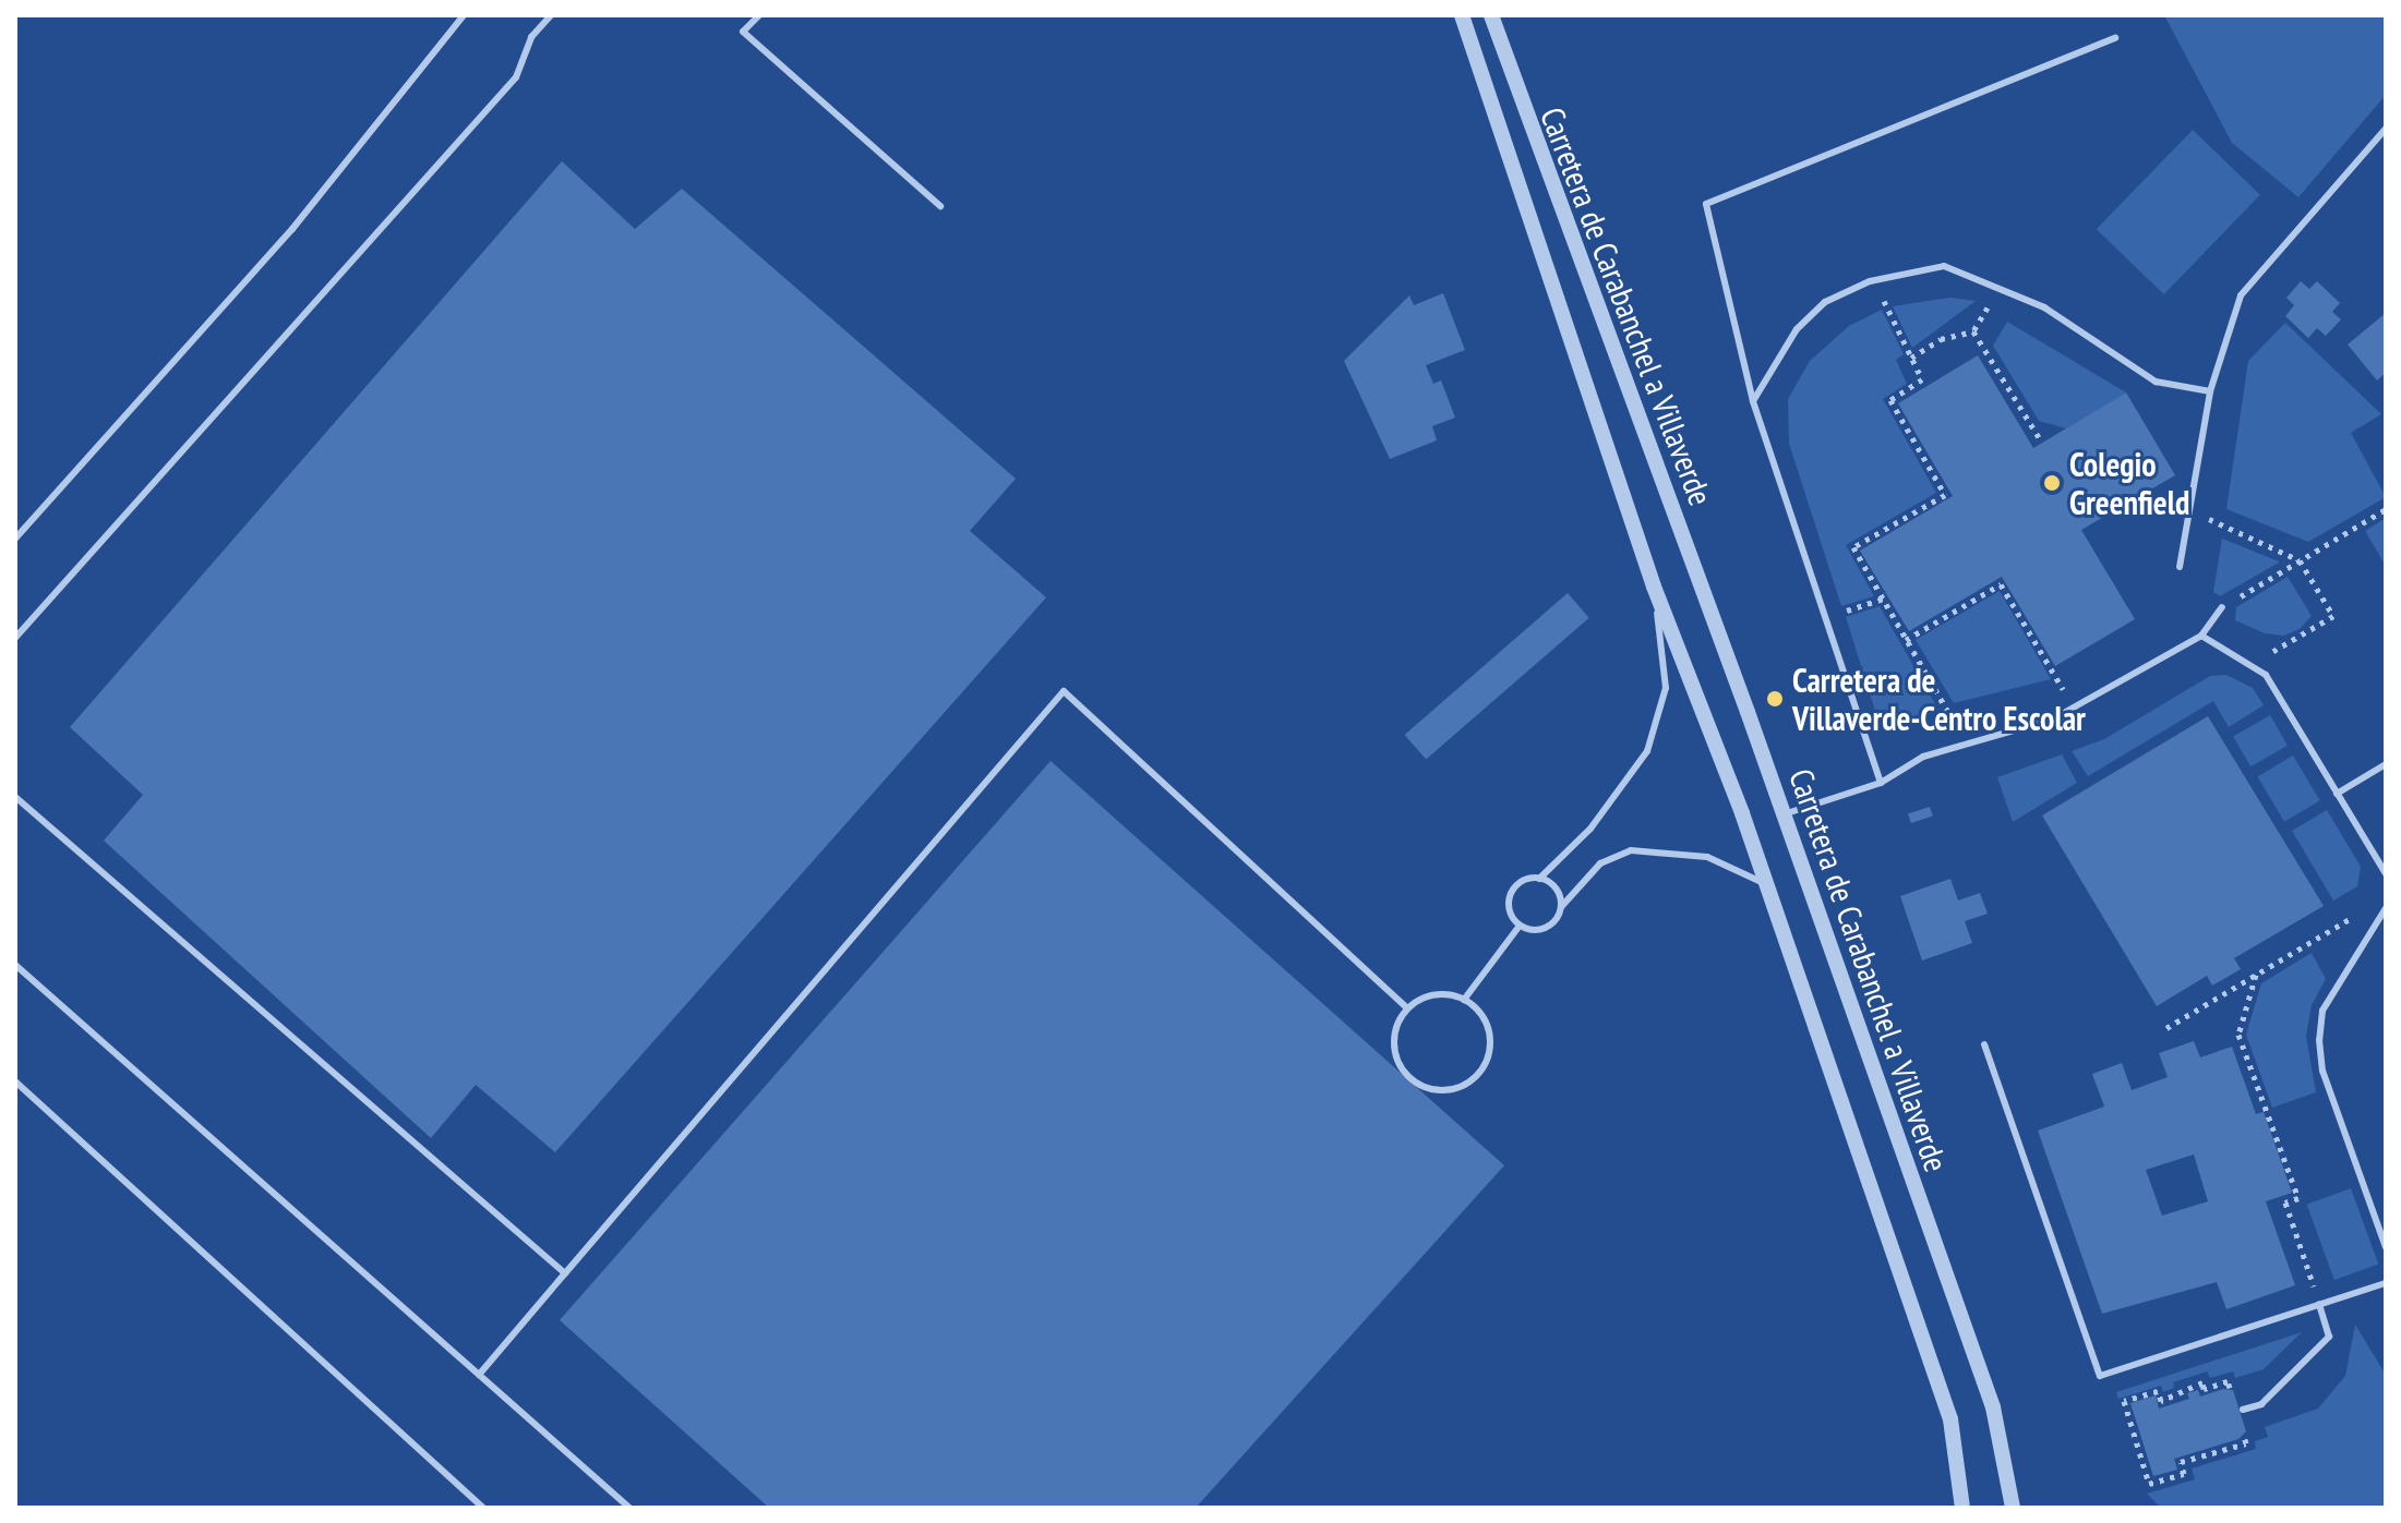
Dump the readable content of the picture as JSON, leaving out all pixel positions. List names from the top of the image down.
{
  "streets": {
    "street": ["Carretera de Carabanchel a Villaverde"]
  },
  "places": ["Colegio Greenfield", "Carretera de Villaverde-Centro Escolar"]
}
